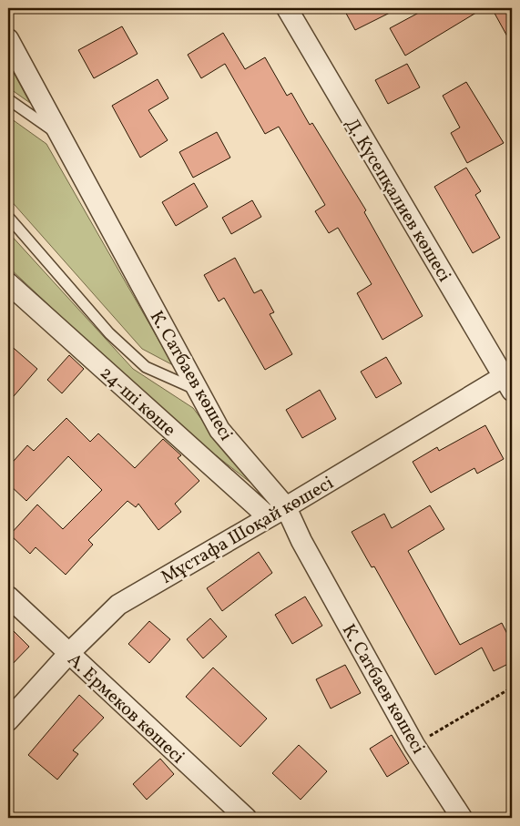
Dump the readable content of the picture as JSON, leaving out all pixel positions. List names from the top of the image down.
{
  "streets": {
    "street": [
      "Д. Күсепқалиев көшесі",
      "К. Сатбаев көшесі",
      "24-ші көше",
      "Мұстафа Шоқай көшесі",
      "А. Ермеков көшесі"
    ]
  },
  "crossings": [
    ["Д. Күсепқалиев көшесі", "Мұстафа Шоқай көшесі"],
    ["К. Сатбаев көшесі", "Мұстафа Шоқай көшесі"],
    ["24-ші көше", "Мұстафа Шоқай көшесі"],
    ["Мұстафа Шоқай көшесі", "А. Ермеков көшесі"]
  ]
}
